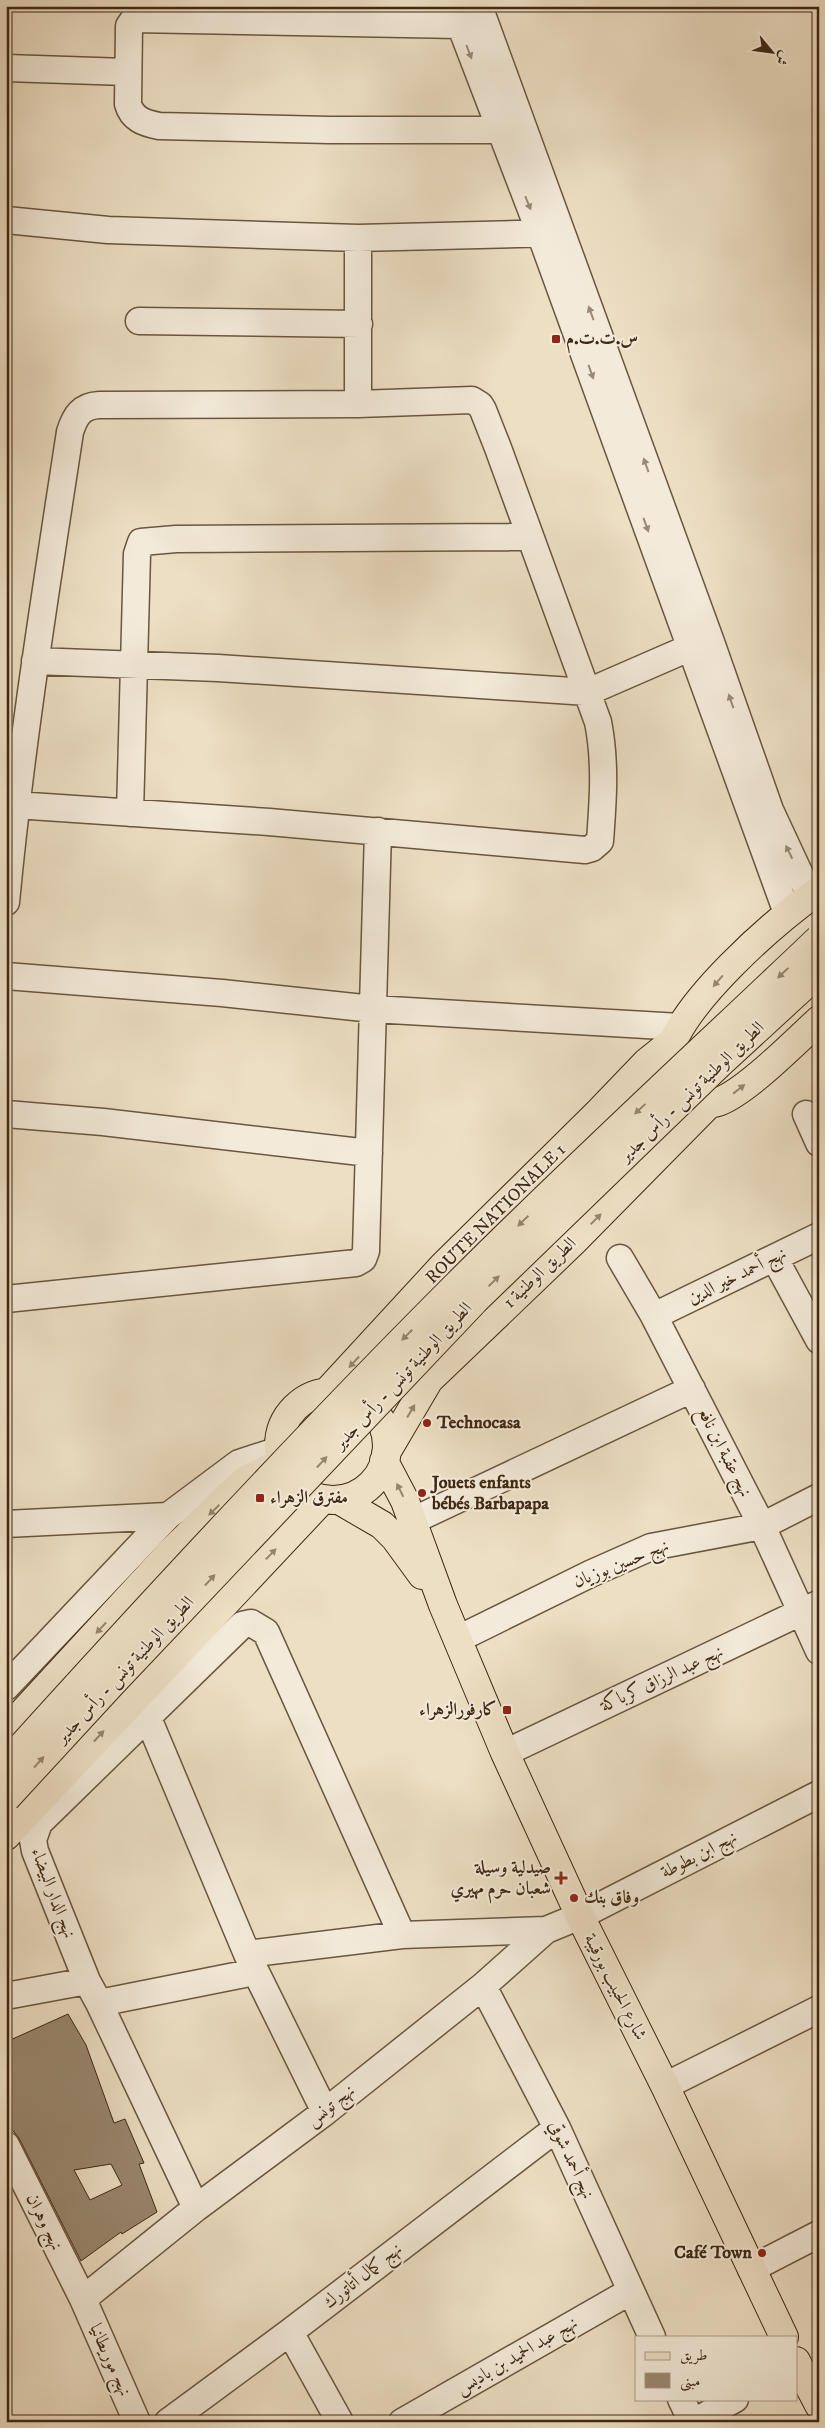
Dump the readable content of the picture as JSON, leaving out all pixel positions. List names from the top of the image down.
{
  "streets": {
    "main road": [
      "الطريق الوطنية تونس - رأس جدير",
      "ROUTE NATIONALE 1",
      "الطريق الوطنية 1",
      "شارع الحبيب بورقيبة"
    ],
    "street": [
      "نهج أحمد خير الدين",
      "نهج عقبة ابن نافع",
      "نهج حسين بوزيان",
      "نهج عبد الرزاق كرباكة",
      "نهج ابن بطوطة",
      "نهج الدار البيضاء",
      "نهج تونس",
      "نهج أحمد شوقي",
      "نهج وهران",
      "نهج كمال أتاتورك",
      "نهج عبد الحميد بن باديس",
      "نهج موريطانيا"
    ]
  },
  "crossings": [
    ["ROUTE NATIONALE 1", "الطريق الوطنية 1"],
    ["نهج أحمد خير الدين", "نهج عقبة ابن نافع"],
    ["نهج عقبة ابن نافع", "نهج حسين بوزيان"],
    ["نهج عقبة ابن نافع", "نهج عبد الرزاق كرباكة"],
    ["نهج حسين بوزيان", "شارع الحبيب بورقيبة"],
    ["نهج عبد الرزاق كرباكة", "شارع الحبيب بورقيبة"],
    ["نهج ابن بطوطة", "شارع الحبيب بورقيبة"],
    ["نهج ابن بطوطة", "نهج تونس"],
    ["نهج الدار البيضاء", "نهج تونس"],
    ["شارع الحبيب بورقيبة", "نهج تونس"],
    ["نهج تونس", "نهج أحمد شوقي"],
    ["نهج تونس", "نهج وهران"],
    ["نهج تونس", "نهج موريطانيا"],
    ["نهج أحمد شوقي", "نهج كمال أتاتورك"],
    ["نهج أحمد شوقي", "نهج عبد الحميد بن باديس"],
    ["نهج وهران", "نهج موريطانيا"]
  ],
  "one_way": ["ROUTE NATIONALE 1", "الطريق الوطنية 1"],
  "places": {
    "transit": ["س.ت.ت.م", "مفترق الزهراء", "كارفورالزهراء"],
    "other": [
      "Technocasa",
      "Jouets enfants bébés Barbapapa",
      "وفاق بنك",
      "Café Town"
    ],
    "health": ["صيدلية وسيلة شعبان حرم مهيري"]
  },
  "legend": ["طريق", "مبنى"],
  "north": "bottom right"
}
